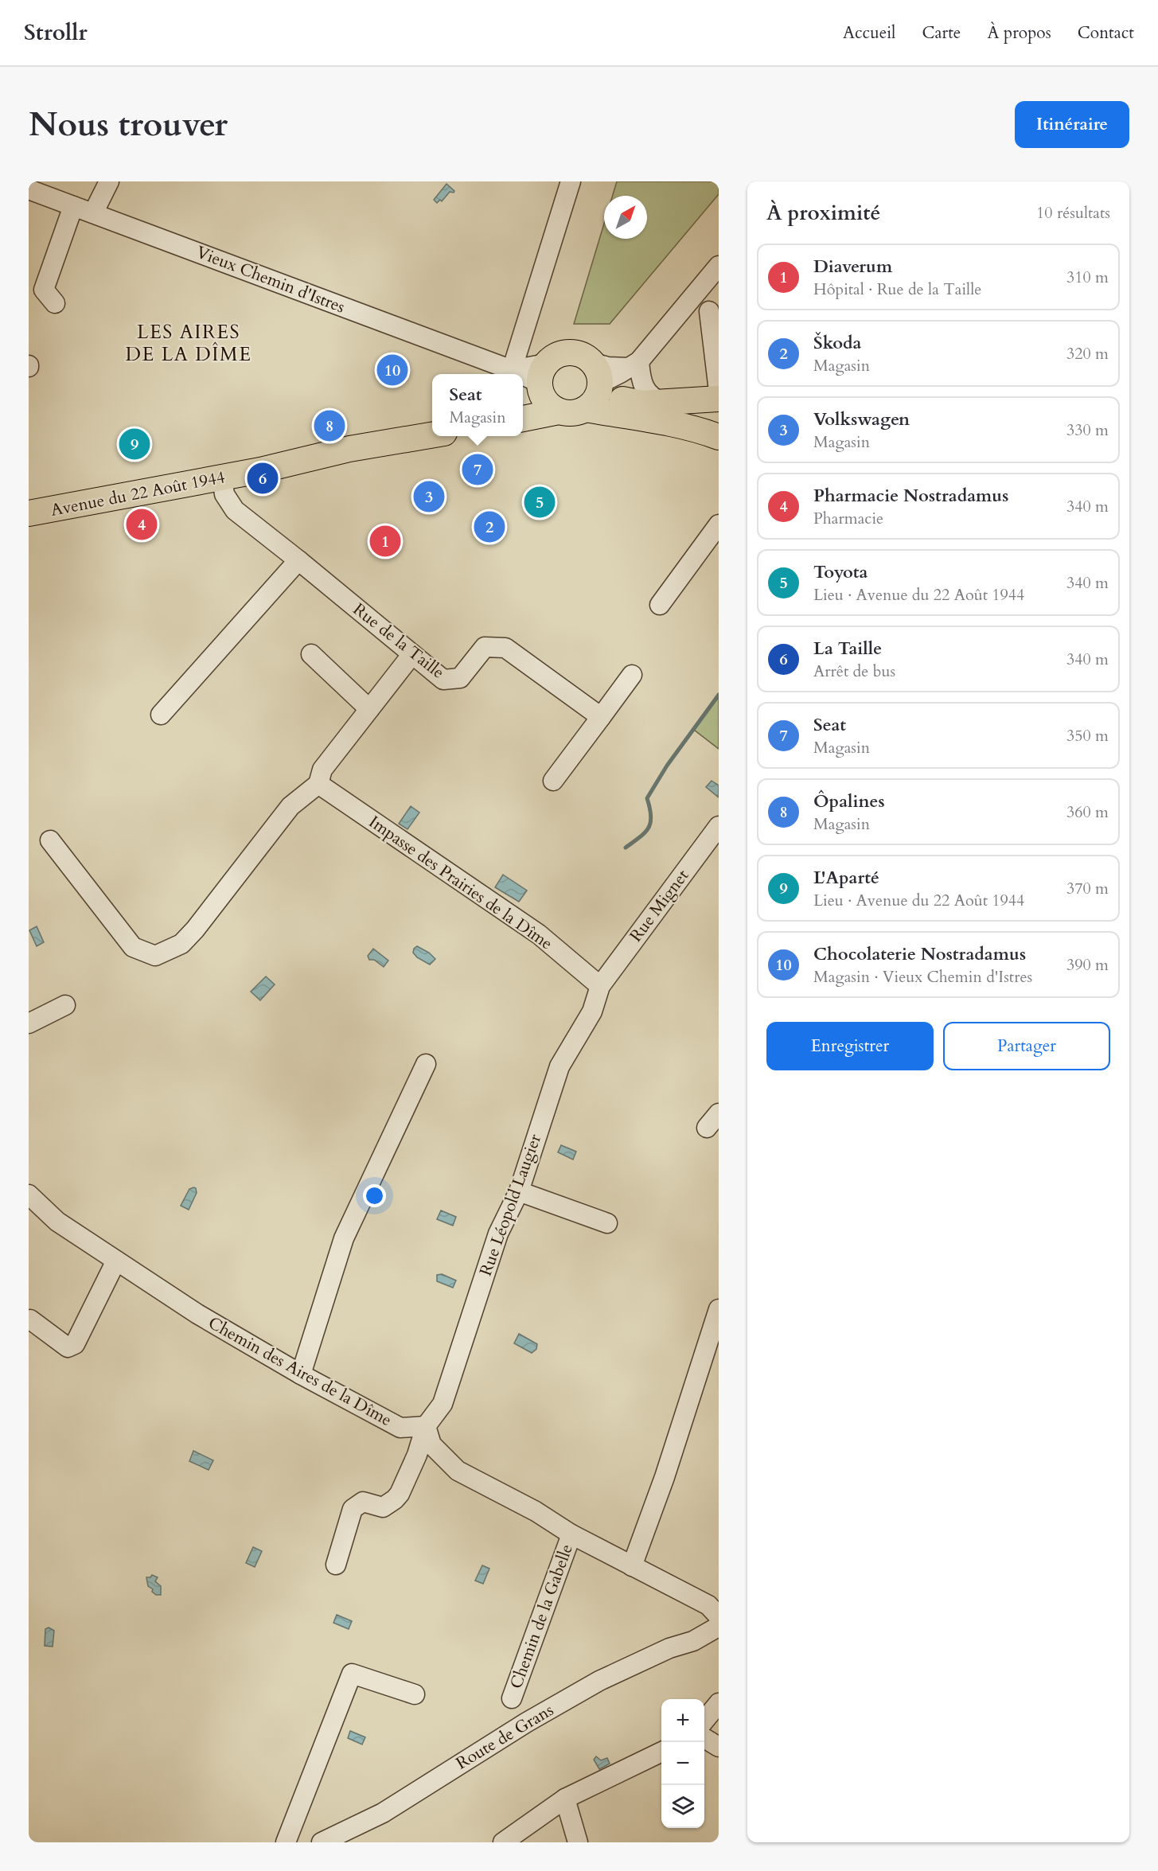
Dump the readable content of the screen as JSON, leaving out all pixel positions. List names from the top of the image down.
{
  "streets": {
    "main road": ["Avenue du 22 Août 1944"],
    "street": [
      "Vieux Chemin d'Istres",
      "Rue de la Taille",
      "Impasse des Prairies de la Dîme",
      "Rue Mignet",
      "Rue Léopold Laugier",
      "Chemin des Aires de la Dîme",
      "Chemin de la Gabelle",
      "Route de Grans"
    ]
  },
  "crossings": [
    ["Avenue du 22 Août 1944", "Rue de la Taille"],
    ["Impasse des Prairies de la Dîme", "Rue Mignet"],
    ["Impasse des Prairies de la Dîme", "Rue Léopold Laugier"],
    ["Rue Mignet", "Rue Léopold Laugier"],
    ["Rue Léopold Laugier", "Chemin des Aires de la Dîme"]
  ],
  "districts": ["LES AIRES DE LA DÎME"],
  "north": "top right",
  "page": {
    "header": "Strollr",
    "nav": [
      "Accueil",
      "Carte",
      "À propos",
      "Contact"
    ],
    "buttons": [
      "Itinéraire",
      ["Enregistrer", "Partager"]
    ],
    "title": "Nous trouver",
    "heading": ["À proximité", "10 résultats"],
    "list": [
      {
        "mark": "1",
        "name": "Diaverum",
        "note": "Hôpital · Rue de la Taille",
        "value": "310 m"
      },
      {
        "mark": "2",
        "name": "Škoda",
        "note": "Magasin",
        "value": "320 m"
      },
      {
        "mark": "3",
        "name": "Volkswagen",
        "note": "Magasin",
        "value": "330 m"
      },
      {
        "mark": "4",
        "name": "Pharmacie Nostradamus",
        "note": "Pharmacie",
        "value": "340 m"
      },
      {
        "mark": "5",
        "name": "Toyota",
        "note": "Lieu · Avenue du 22 Août 1944",
        "value": "340 m"
      },
      {
        "mark": "6",
        "name": "La Taille",
        "note": "Arrêt de bus",
        "value": "340 m"
      },
      {
        "mark": "7",
        "name": "Seat",
        "note": "Magasin",
        "value": "350 m"
      },
      {
        "mark": "8",
        "name": "Ôpalines",
        "note": "Magasin",
        "value": "360 m"
      },
      {
        "mark": "9",
        "name": "L'Aparté",
        "note": "Lieu · Avenue du 22 Août 1944",
        "value": "370 m"
      },
      {
        "mark": "10",
        "name": "Chocolaterie Nostradamus",
        "note": "Magasin · Vieux Chemin d'Istres",
        "value": "390 m"
      }
    ],
    "pins": [
      "10",
      "8",
      "9",
      "7",
      "6",
      "3",
      "5",
      "4",
      "2",
      "1"
    ],
    "popup": ["Seat", "Magasin"],
    "map_buttons": ["+", "−"]
  }
}
